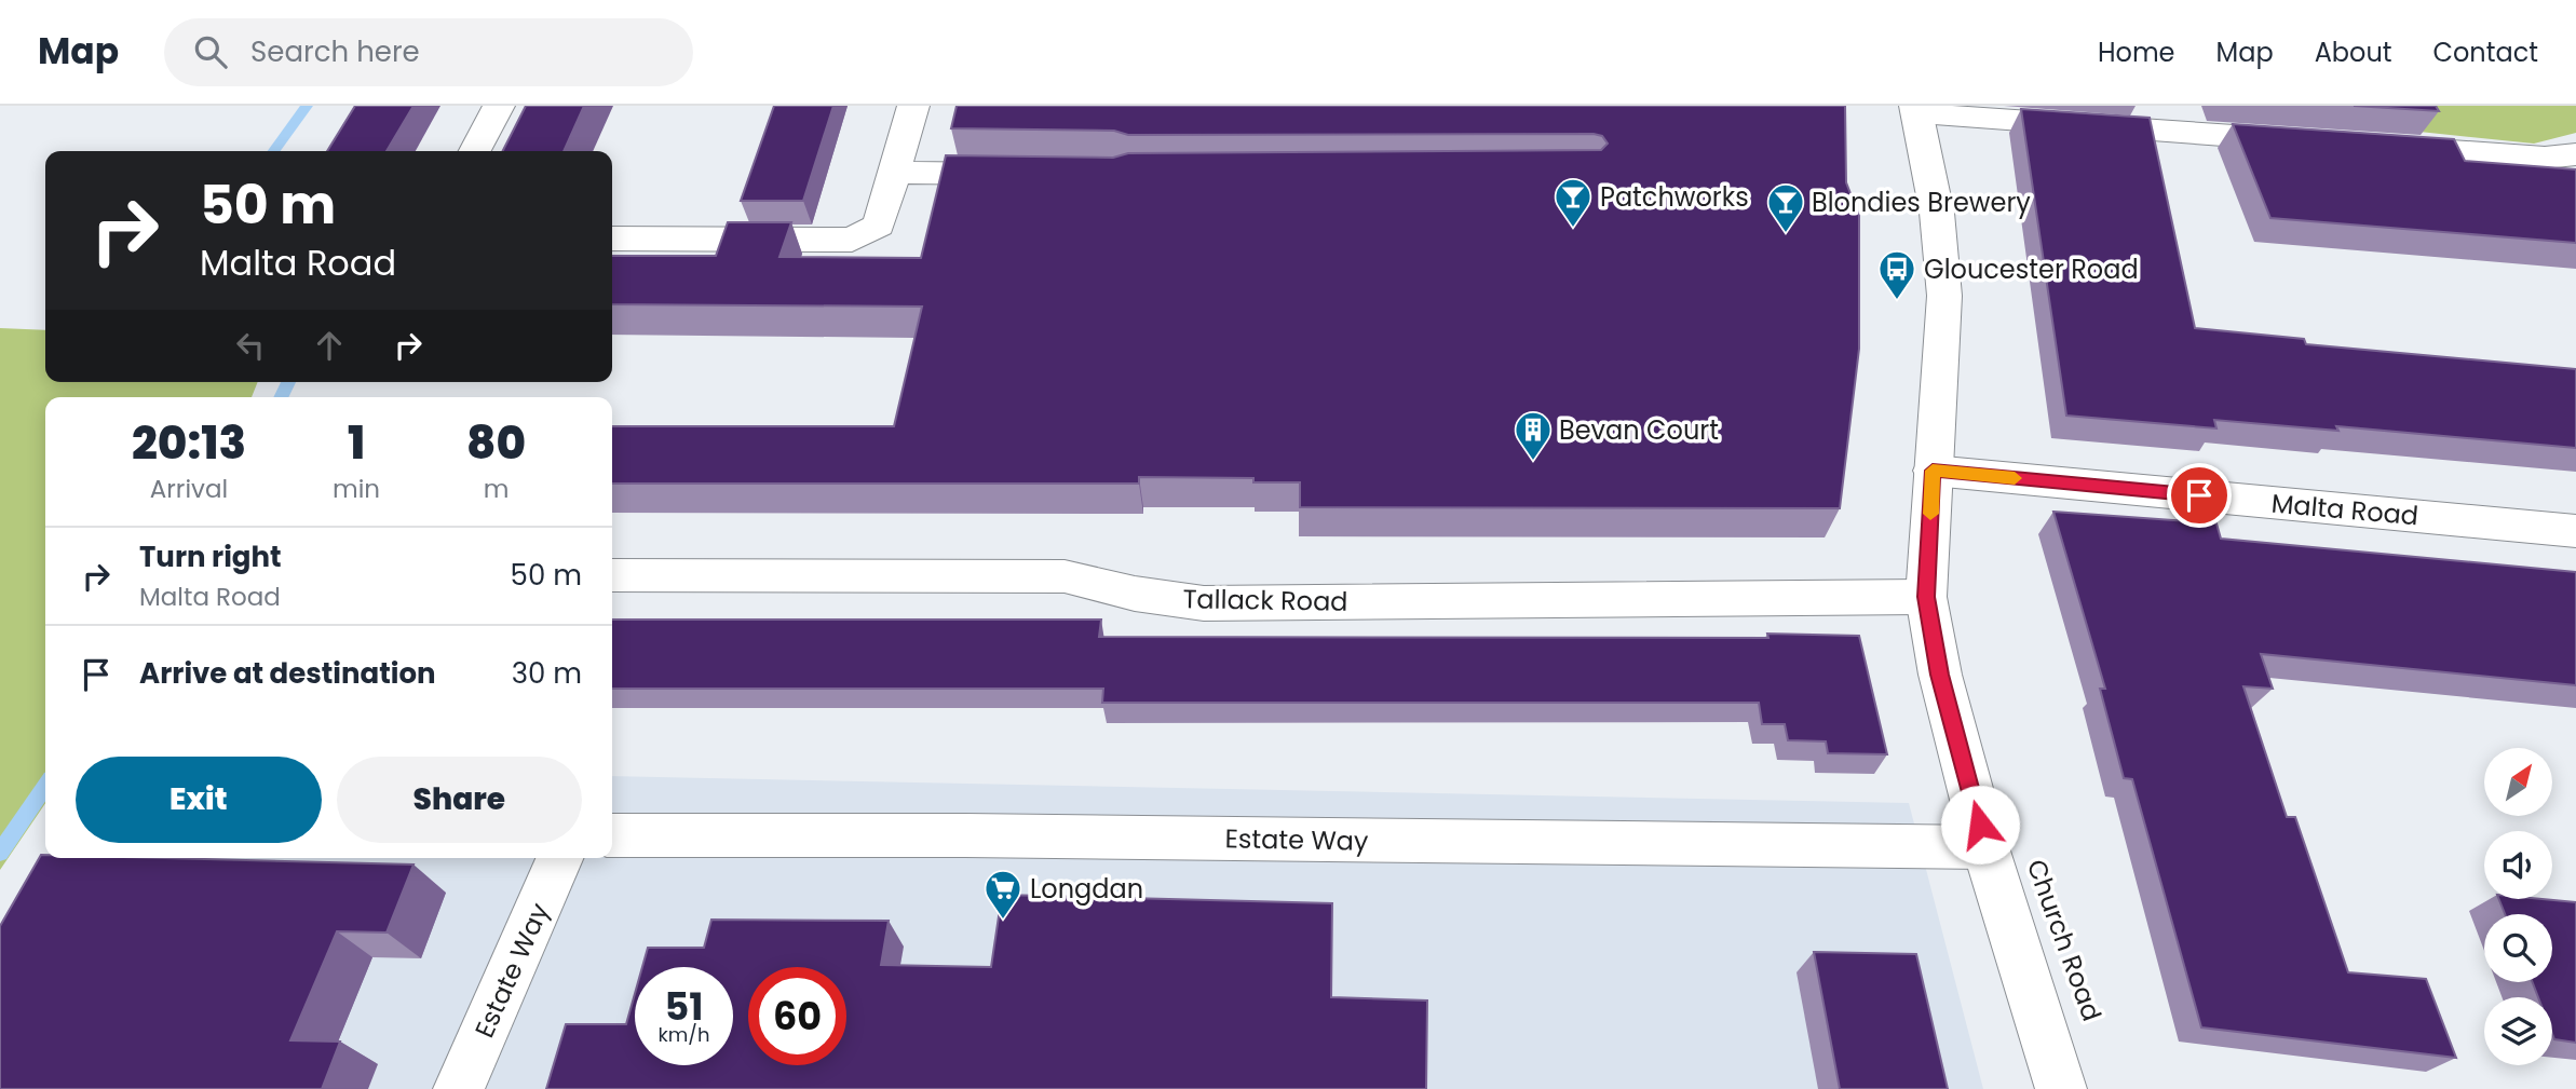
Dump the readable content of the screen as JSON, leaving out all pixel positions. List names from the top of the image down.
{
  "streets": {
    "street": [
      "Malta Road",
      "Tallack Road",
      "Estate Way",
      "Church Road"
    ]
  },
  "crossings": [
    ["Malta Road", "Church Road"],
    ["Tallack Road", "Church Road"],
    ["Estate Way", "Church Road"]
  ],
  "places": {
    "bar": ["Patchworks", "Blondies Brewery"],
    "bus stop": ["Gloucester Road"],
    "building": ["Bevan Court"],
    "supermarket": ["Longdan"]
  },
  "north": "top right",
  "page": {
    "header": "Map",
    "search": "Search here",
    "nav": [
      "Home",
      "Map",
      "About",
      "Contact"
    ],
    "turn": ["50 m", "Malta Road"],
    "eta": [
      "20:13",
      "Arrival",
      "1",
      "min",
      "80",
      "m"
    ],
    "list": [
      {
        "name": "Turn right",
        "note": "Malta Road",
        "value": "50 m"
      },
      {
        "name": "Arrive at destination",
        "value": "30 m"
      }
    ],
    "buttons": ["Exit", "Share"],
    "speed": "51 km/h",
    "limit": "60"
  }
}
